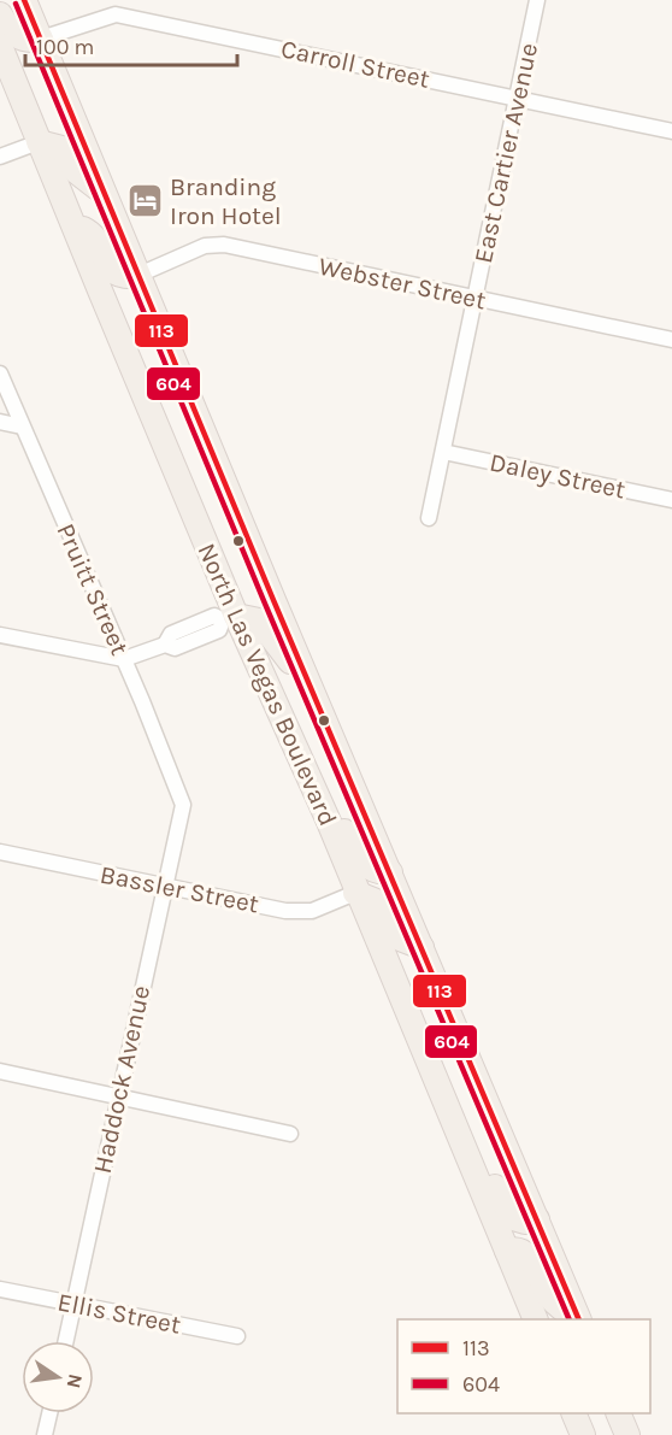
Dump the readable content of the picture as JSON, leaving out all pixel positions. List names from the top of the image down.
{
  "streets": {
    "main road": ["North Las Vegas Boulevard"],
    "street": [
      "Carroll Street",
      "East Cartier Avenue",
      "Webster Street",
      "Daley Street",
      "Pruitt Street",
      "Bassler Street",
      "Haddock Avenue",
      "Ellis Street"
    ]
  },
  "crossings": [
    ["Carroll Street", "East Cartier Avenue"],
    ["Carroll Street", "North Las Vegas Boulevard"],
    ["East Cartier Avenue", "Webster Street"],
    ["East Cartier Avenue", "Daley Street"],
    ["Webster Street", "North Las Vegas Boulevard"],
    ["Pruitt Street", "Haddock Avenue"],
    ["North Las Vegas Boulevard", "Bassler Street"],
    ["Bassler Street", "Haddock Avenue"],
    ["Haddock Avenue", "Ellis Street"]
  ],
  "places": {
    "hotel": ["Branding Iron Hotel"]
  },
  "lines": ["transit line 113", "transit line 604"],
  "legend": ["113", "604"],
  "scale_bar": "100 m",
  "north": "right"
}
